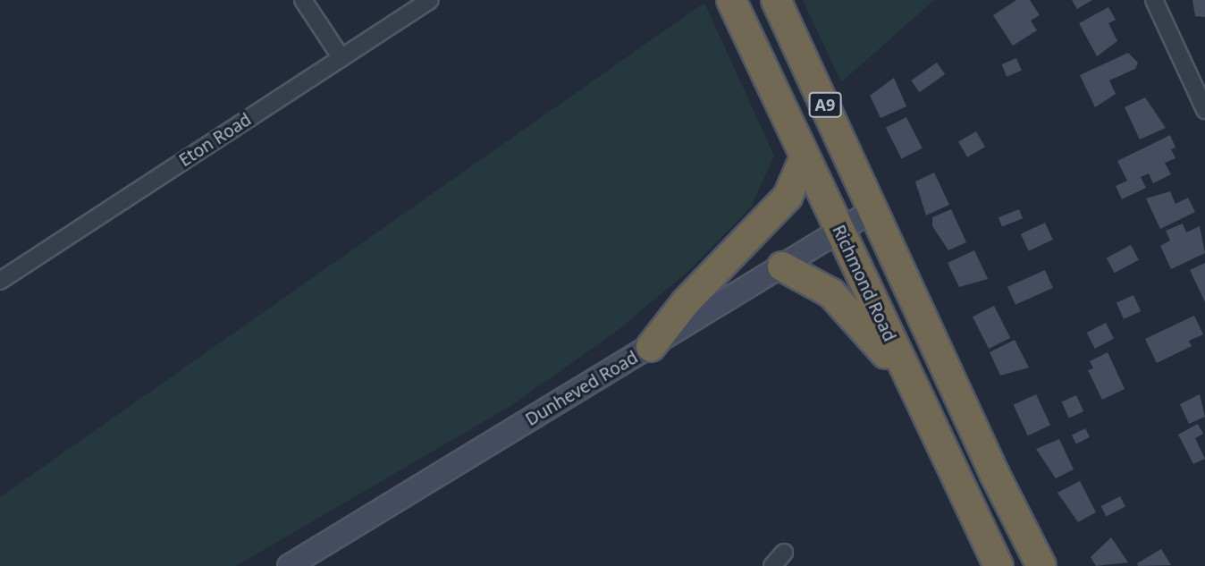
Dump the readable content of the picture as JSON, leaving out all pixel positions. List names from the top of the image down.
{
  "streets": {
    "highway": ["A9", "Richmond Road"],
    "main road": ["Dunheved Road"],
    "street": ["Eton Road"]
  },
  "crossings": [
    ["A9", "Dunheved Road"],
    ["Richmond Road", "Dunheved Road"]
  ]
}
